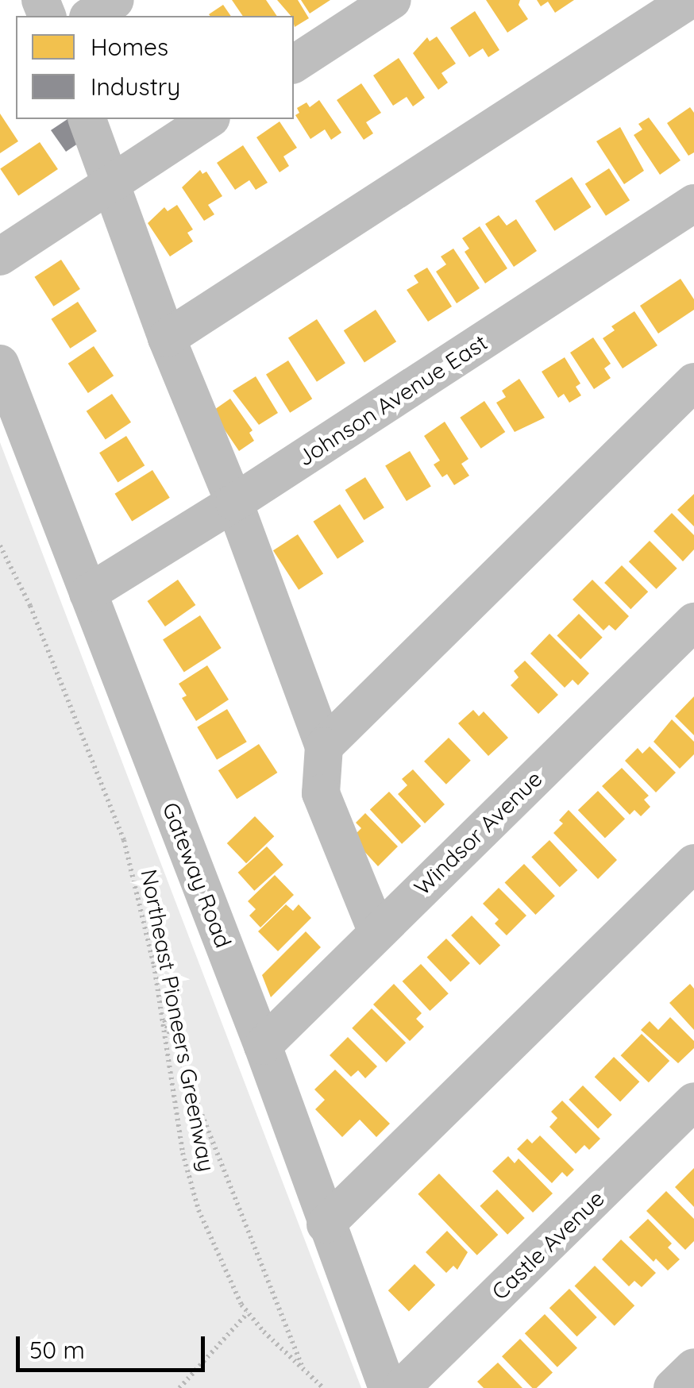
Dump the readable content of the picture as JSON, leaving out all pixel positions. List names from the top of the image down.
{
  "streets": {
    "street": [
      "Johnson Avenue East",
      "Windsor Avenue",
      "Gateway Road",
      "Castle Avenue"
    ],
    "path": ["Northeast Pioneers Greenway"]
  },
  "crossings": [
    ["Johnson Avenue East", "Gateway Road"],
    ["Windsor Avenue", "Gateway Road"]
  ],
  "legend": ["Homes", "Industry"],
  "scale_bar": "50 m"
}
